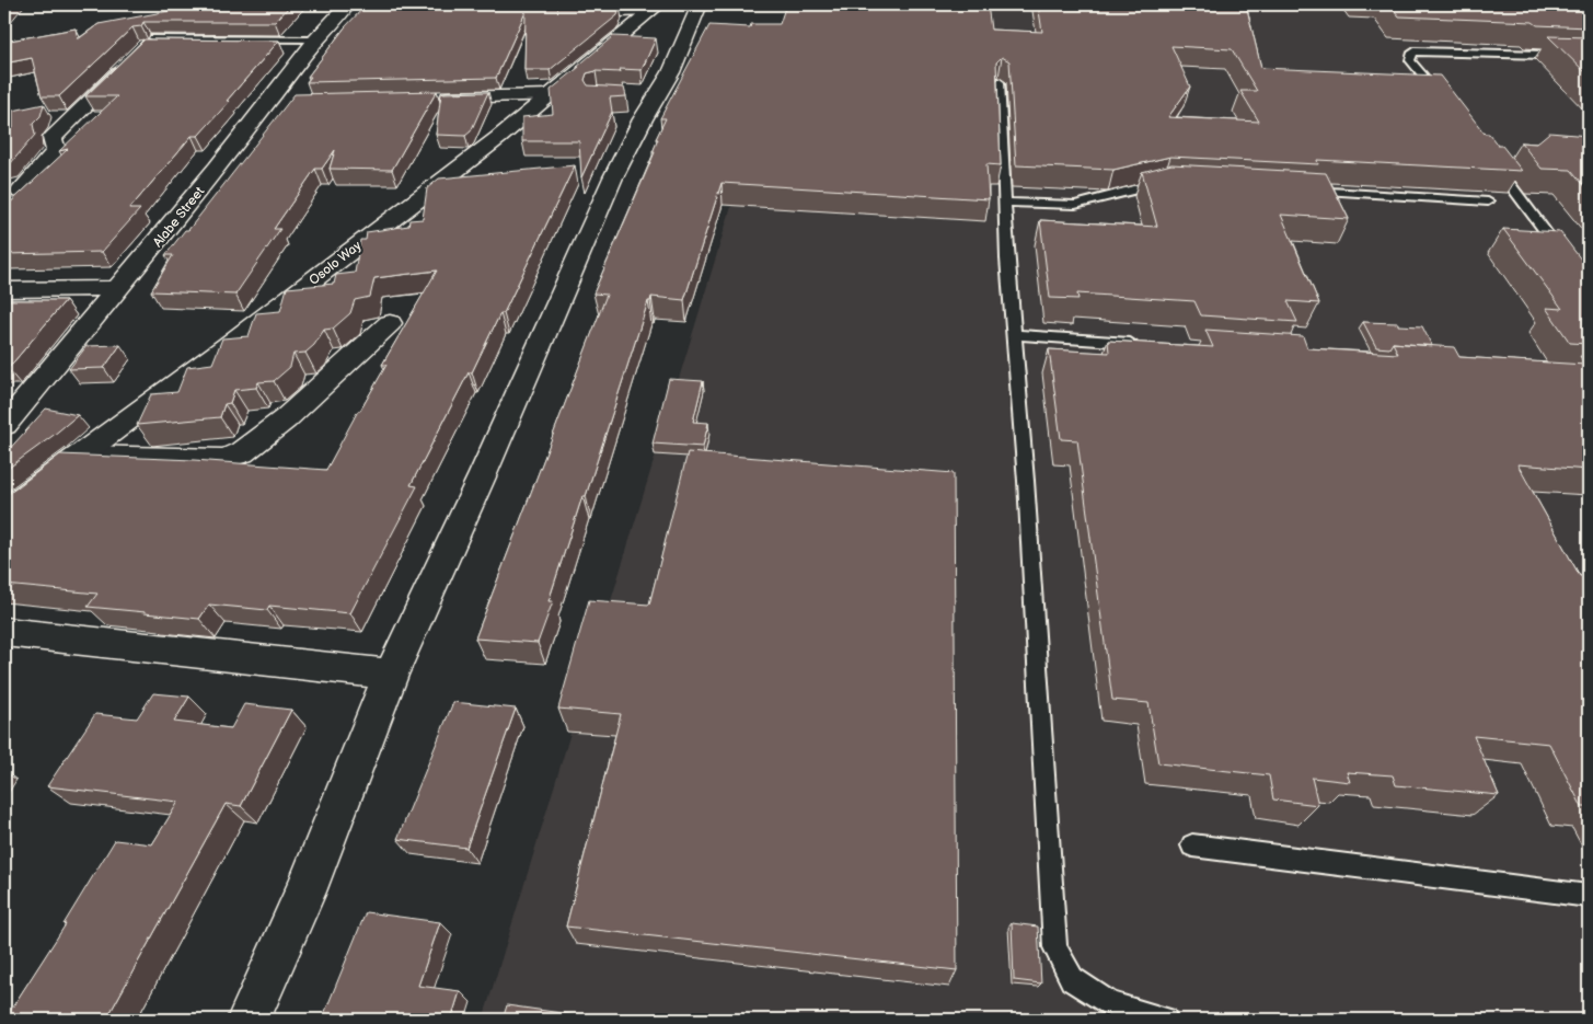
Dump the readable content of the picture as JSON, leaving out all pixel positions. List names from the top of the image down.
{
  "streets": {
    "street": ["Alabe Street", "Osolo Way"]
  }
}
